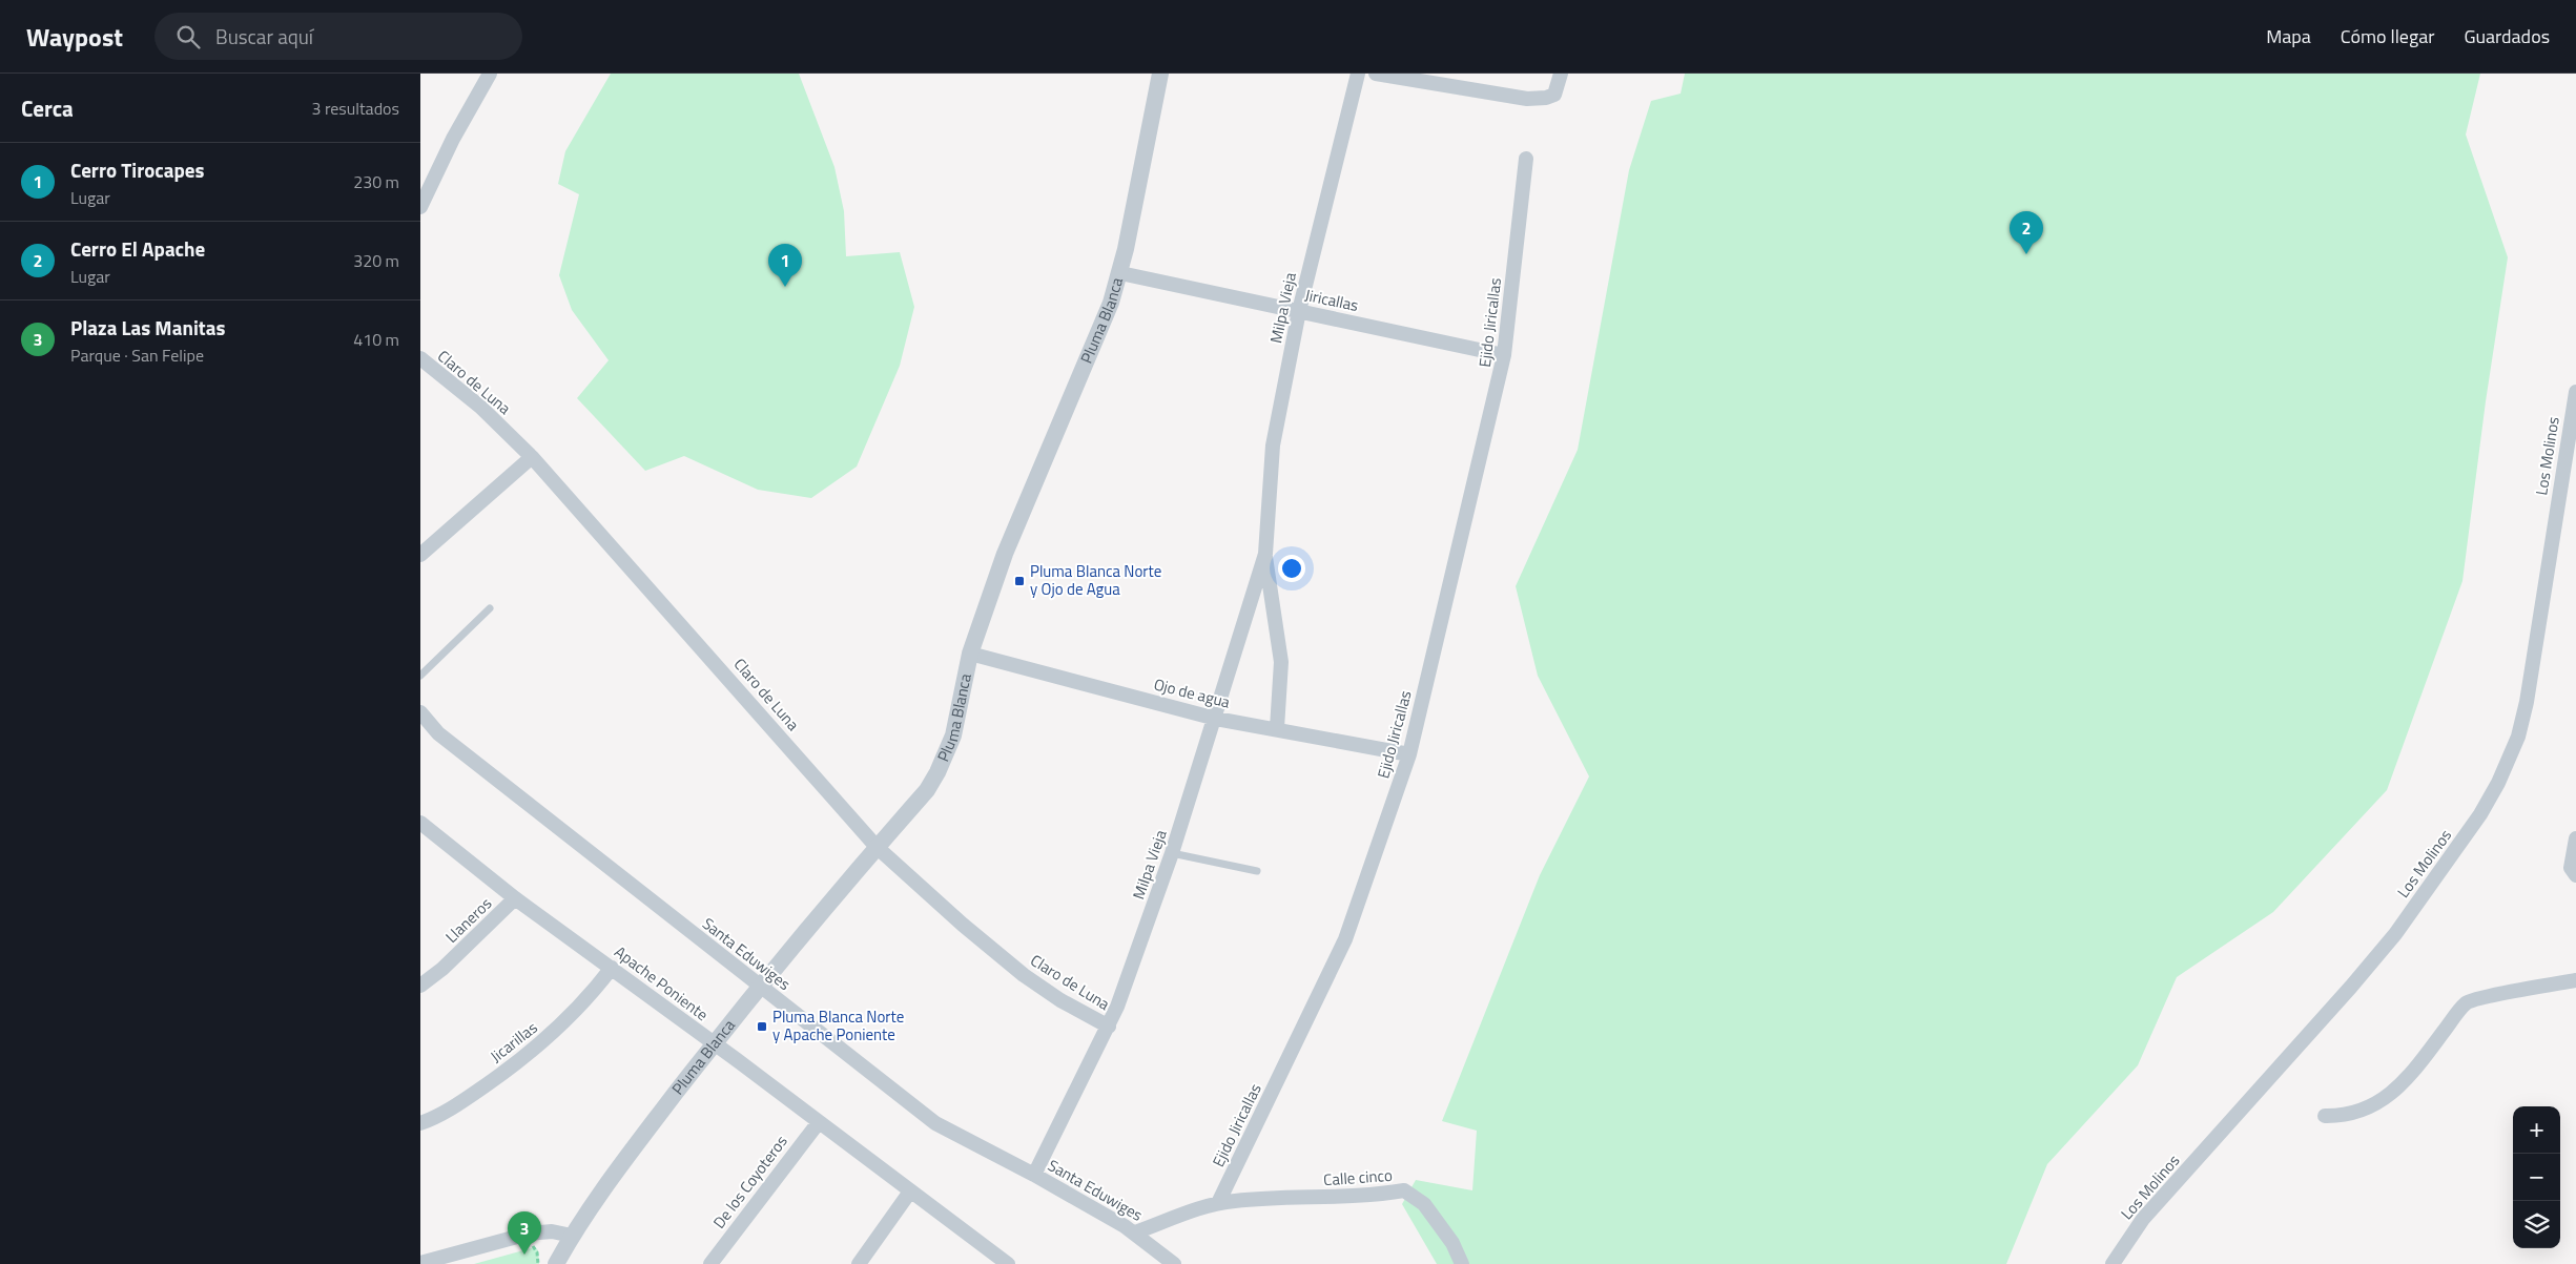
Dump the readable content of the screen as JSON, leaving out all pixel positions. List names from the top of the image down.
{
  "streets": {
    "street": [
      "Jiricallas",
      "Milpa Vieja",
      "Pluma Blanca",
      "Ejido Jiricallas",
      "Claro de Luna",
      "Los Molinos",
      "Ojo de agua",
      "Llaneros",
      "Santa Eduwiges",
      "Apache Poniente",
      "Jicarillas",
      "Calle cinco",
      "De los Coyoteros"
    ]
  },
  "crossings": [
    ["Jiricallas", "Milpa Vieja"],
    ["Jiricallas", "Pluma Blanca"],
    ["Jiricallas", "Ejido Jiricallas"],
    ["Milpa Vieja", "Claro de Luna"],
    ["Milpa Vieja", "Ojo de agua"],
    ["Milpa Vieja", "Santa Eduwiges"],
    ["Pluma Blanca", "Claro de Luna"],
    ["Pluma Blanca", "Ojo de agua"],
    ["Pluma Blanca", "Santa Eduwiges"],
    ["Pluma Blanca", "Apache Poniente"],
    ["Ejido Jiricallas", "Ojo de agua"],
    ["Ejido Jiricallas", "Calle cinco"],
    ["Llaneros", "Apache Poniente"],
    ["Apache Poniente", "Jicarillas"],
    ["Apache Poniente", "De los Coyoteros"]
  ],
  "places": {
    "transit": ["Pluma Blanca Norte y Ojo de Agua", "Pluma Blanca Norte y Apache Poniente"]
  },
  "page": {
    "header": "Waypost",
    "search": "Buscar aquí",
    "nav": ["Mapa", "Cómo llegar", "Guardados"],
    "heading": ["Cerca", "3 resultados"],
    "list": [
      {
        "mark": "1",
        "name": "Cerro Tirocapes",
        "note": "Lugar",
        "value": "230 m"
      },
      {
        "mark": "2",
        "name": "Cerro El Apache",
        "note": "Lugar",
        "value": "320 m"
      },
      {
        "mark": "3",
        "name": "Plaza Las Manitas",
        "note": "Parque · San Felipe",
        "value": "410 m"
      }
    ],
    "pins": ["2", "1", "3"],
    "map_buttons": ["+", "−"]
  }
}
